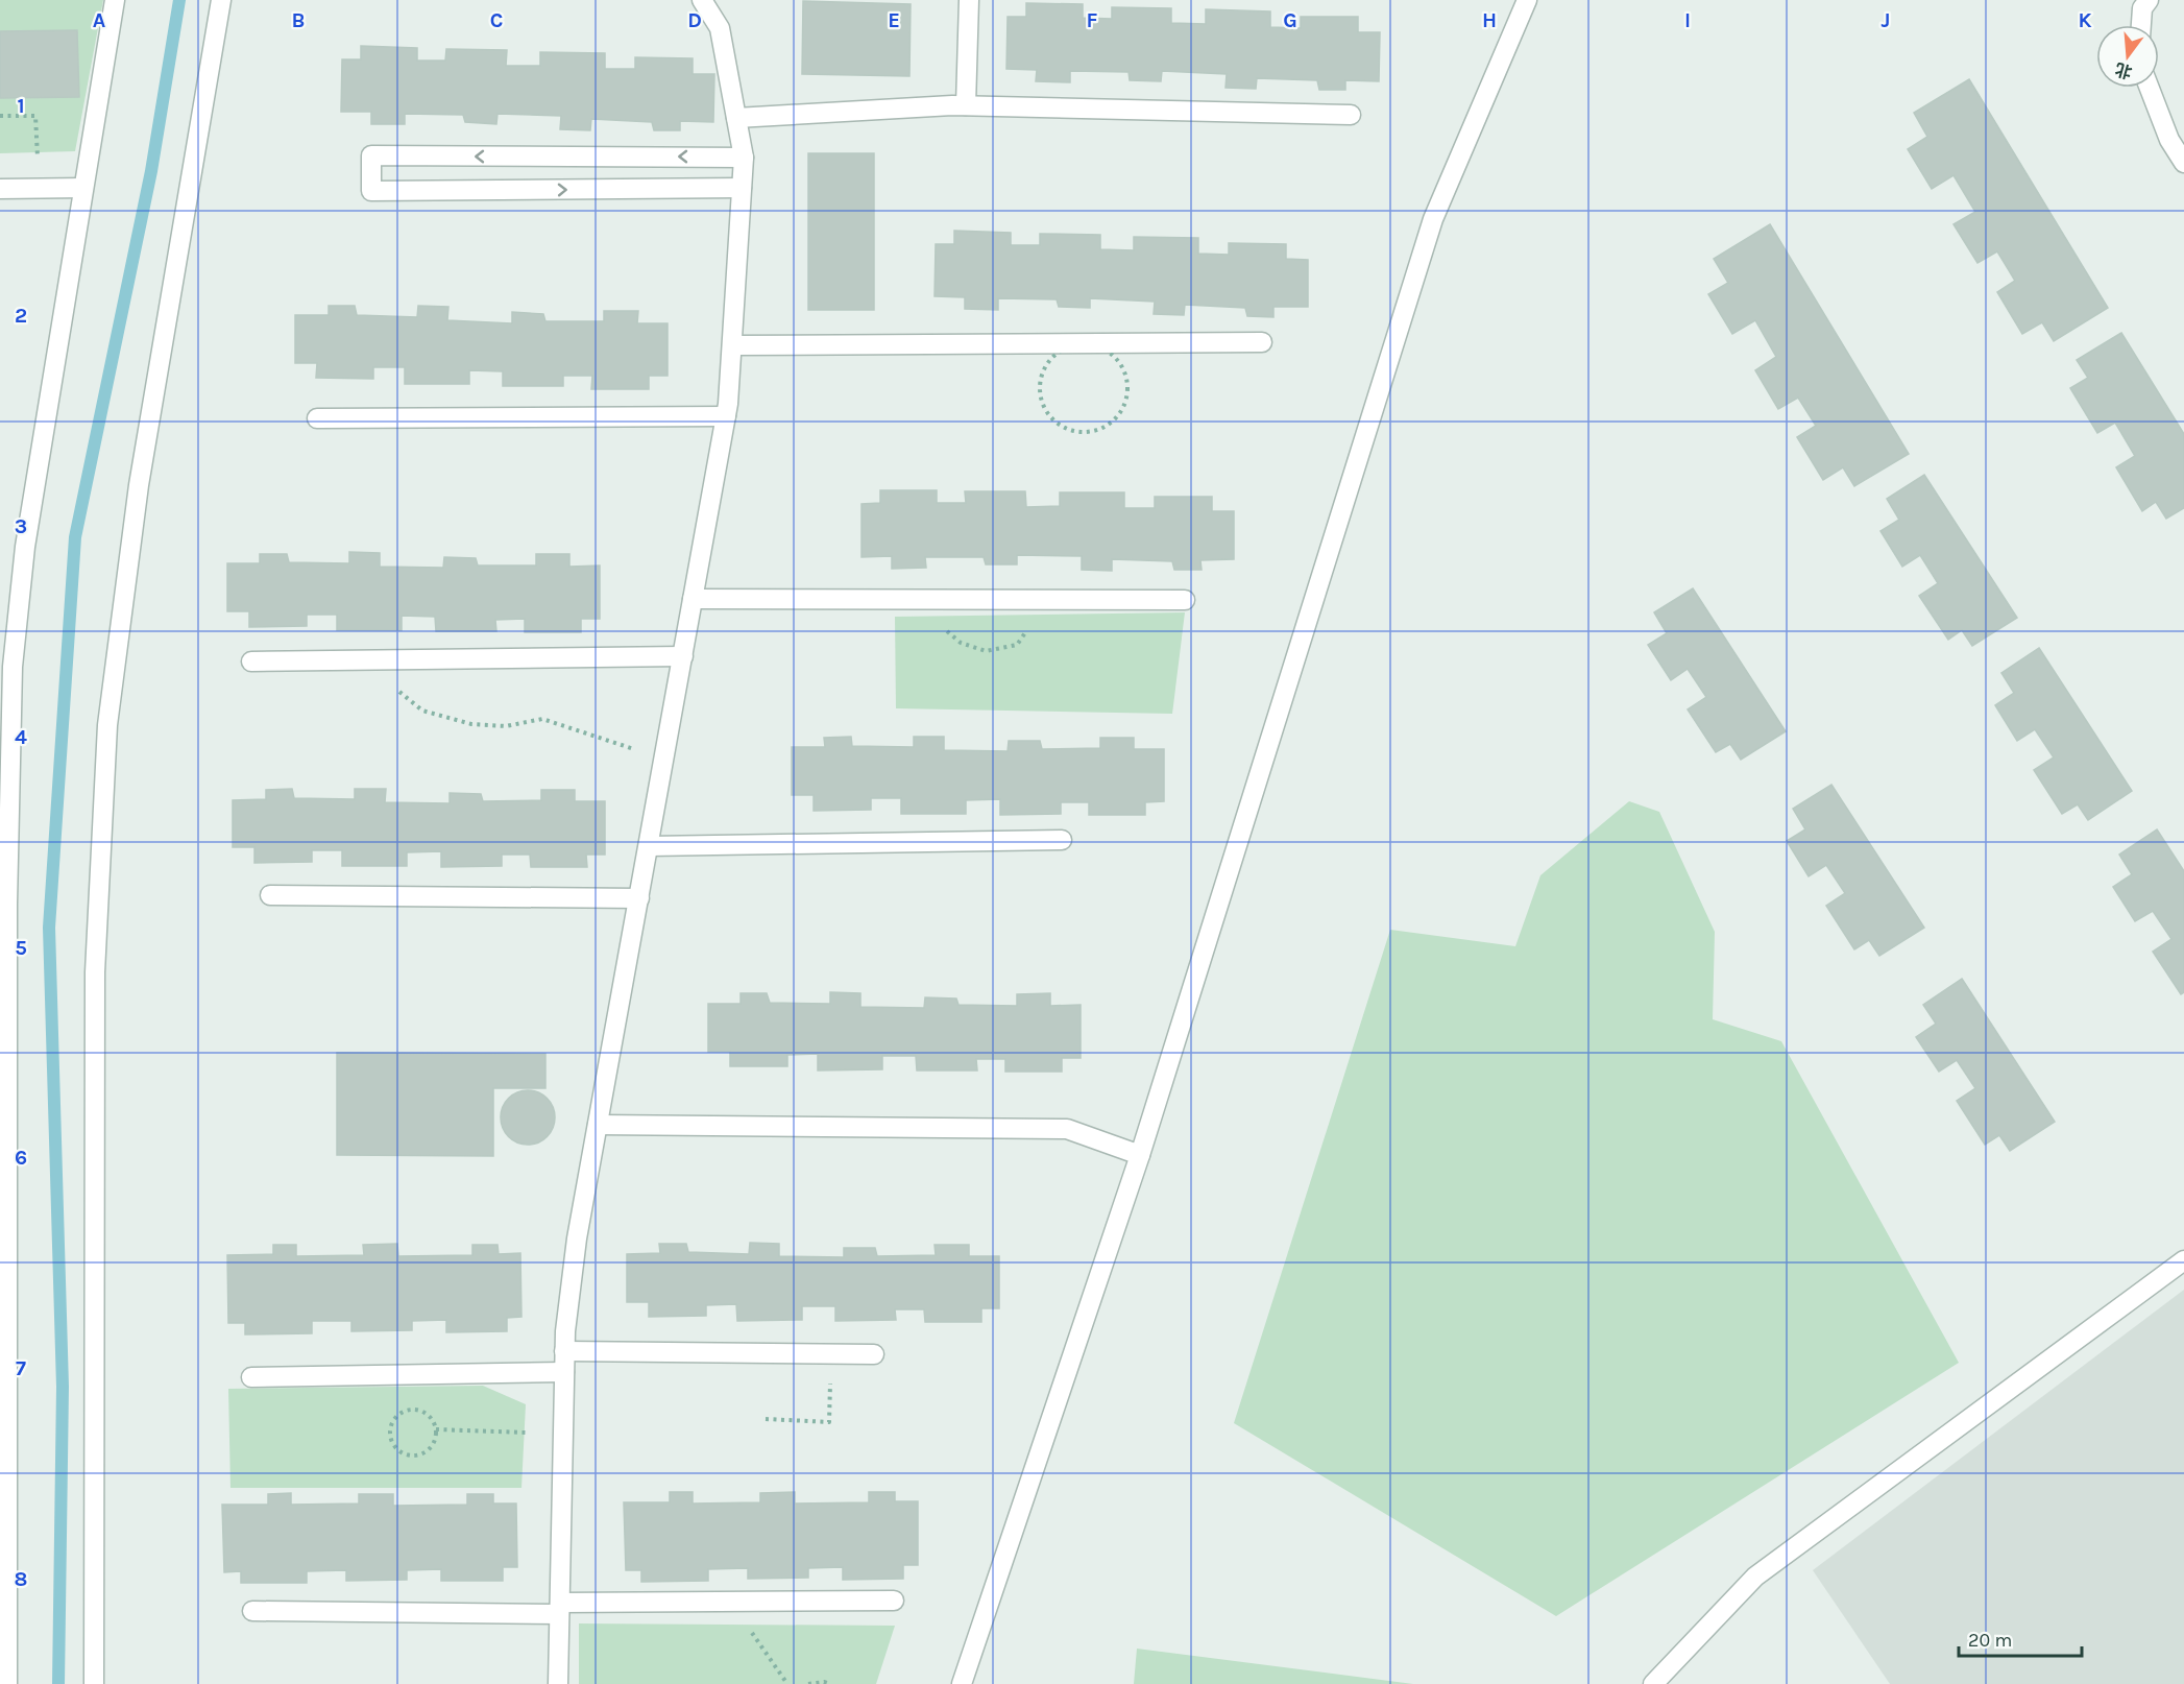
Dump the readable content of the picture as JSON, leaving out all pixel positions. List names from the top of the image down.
{
  "scale_bar": "20 m",
  "north": "bottom",
  "grid": {
    "columns": [
      "A",
      "B",
      "C",
      "D",
      "E",
      "F",
      "G",
      "H",
      "I",
      "J",
      "K"
    ],
    "rows": [
      "1",
      "2",
      "3",
      "4",
      "5",
      "6",
      "7",
      "8"
    ]
  }
}
